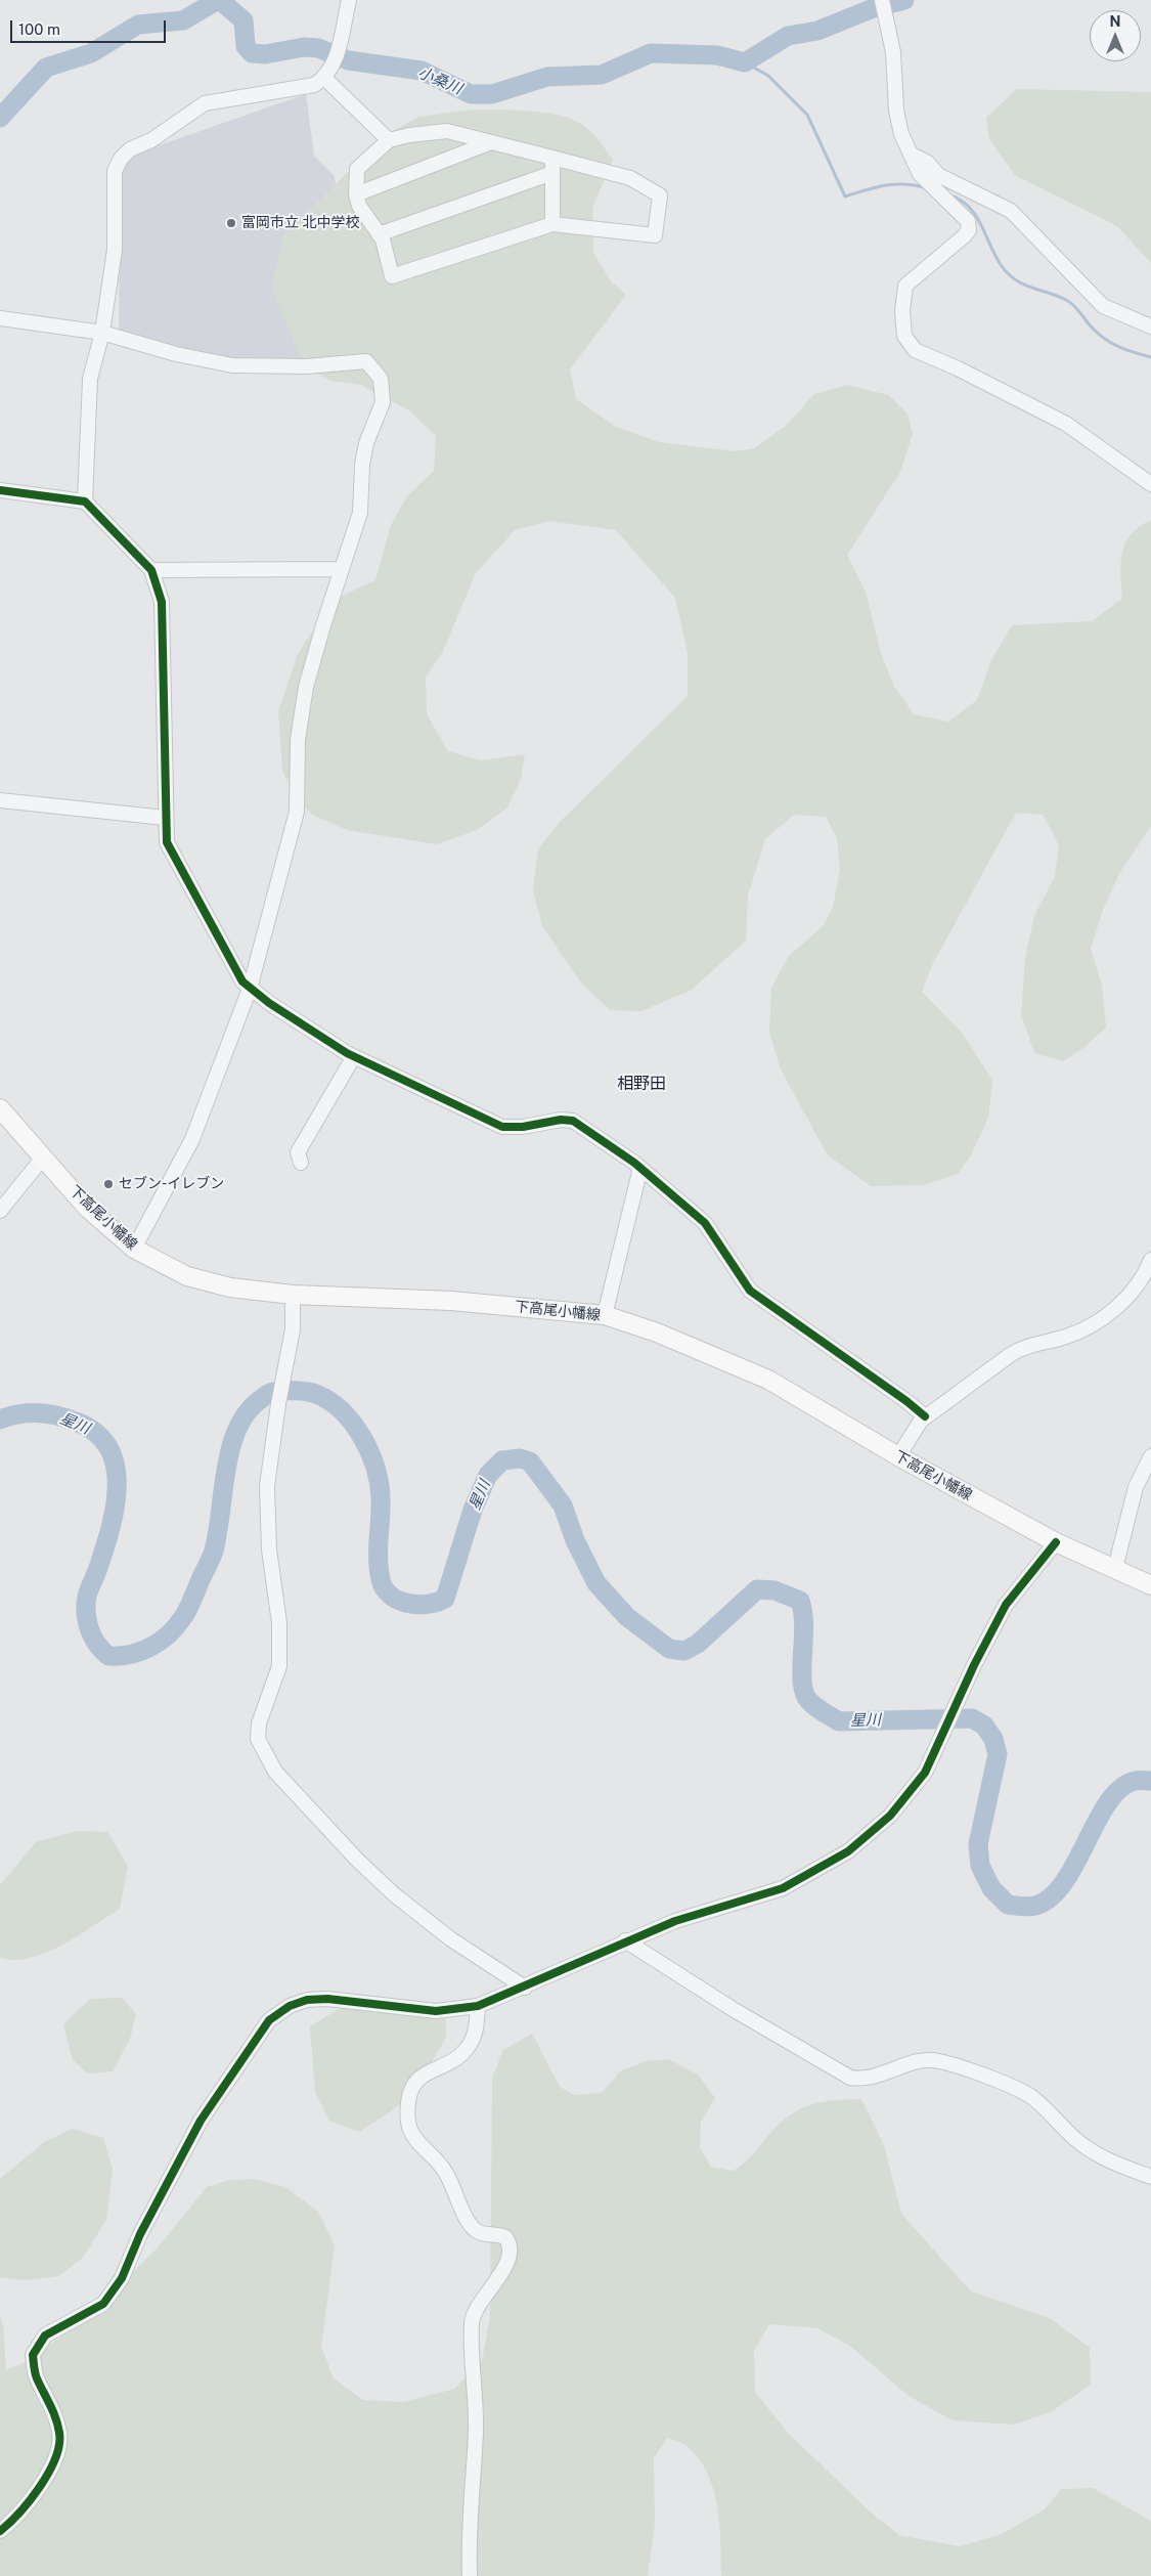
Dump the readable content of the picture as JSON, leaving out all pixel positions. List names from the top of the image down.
{
  "streets": {
    "main road": ["下高尾小幡線"]
  },
  "districts": ["相野田"],
  "water": ["小桑川", "星川"],
  "places": ["富岡市立 北中学校", "セブン-イレブン"],
  "scale_bar": "100 m",
  "north": "top"
}
